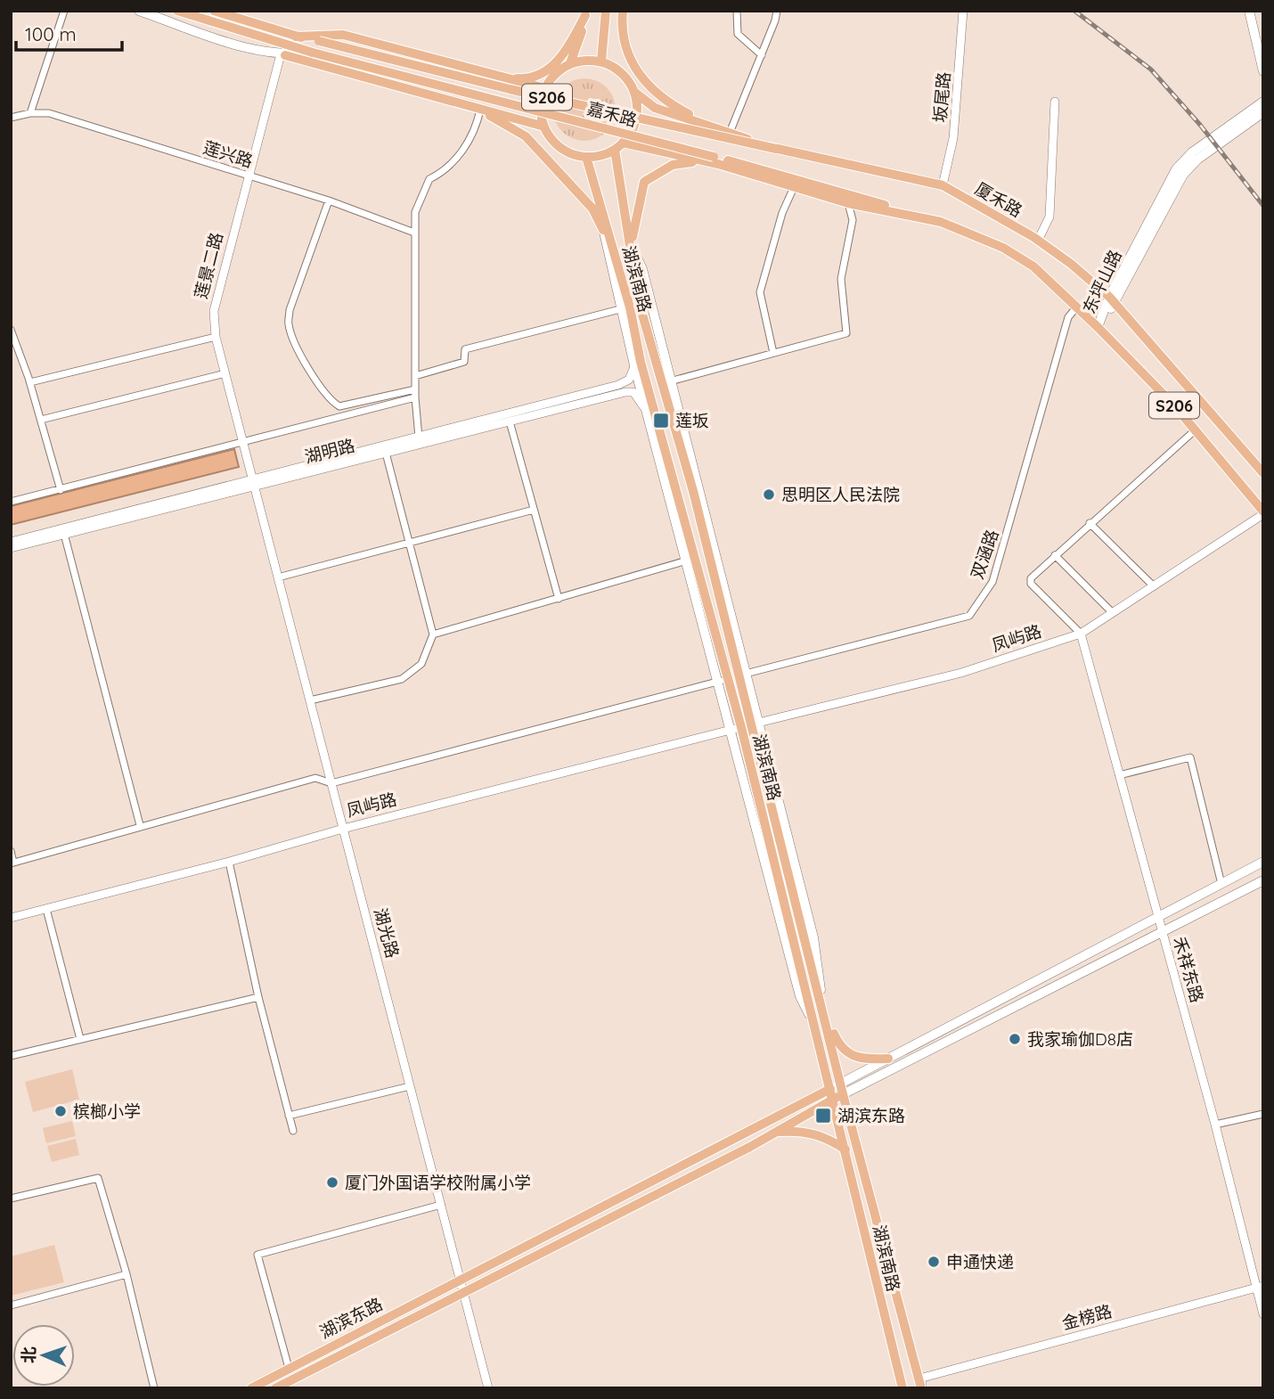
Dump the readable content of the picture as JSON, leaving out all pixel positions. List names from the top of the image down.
{
  "streets": {
    "main road": [
      "S206",
      "嘉禾路",
      "厦禾路",
      "湖滨南路",
      "东坪山路",
      "湖滨东路"
    ],
    "street": [
      "坂尾路",
      "莲兴路",
      "莲景二路",
      "湖明路",
      "双涵路",
      "凤屿路",
      "湖光路",
      "禾祥东路",
      "金榜路"
    ]
  },
  "crossings": [
    ["S206", "嘉禾路"],
    ["S206", "厦禾路"],
    ["S206", "莲景二路"],
    ["S206", "湖滨南路"],
    ["S206", "东坪山路"],
    ["S206", "双涵路"],
    ["S206", "凤屿路"],
    ["坂尾路", "厦禾路"],
    ["嘉禾路", "厦禾路"],
    ["莲兴路", "莲景二路"],
    ["厦禾路", "湖滨南路"],
    ["厦禾路", "东坪山路"],
    ["莲景二路", "湖明路"],
    ["莲景二路", "湖光路"],
    ["湖滨南路", "双涵路"],
    ["湖滨南路", "凤屿路"],
    ["湖滨南路", "金榜路"],
    ["湖滨南路", "湖滨东路"],
    ["湖明路", "湖光路"],
    ["凤屿路", "湖光路"],
    ["凤屿路", "禾祥东路"],
    ["湖光路", "湖滨东路"],
    ["禾祥东路", "金榜路"],
    ["禾祥东路", "湖滨东路"]
  ],
  "places": {
    "transit": ["莲坂", "湖滨东路"],
    "other": [
      "思明区人民法院",
      "我家瑜伽D8店",
      "槟榔小学",
      "厦门外国语学校附属小学",
      "申通快递"
    ]
  },
  "scale_bar": "100 m",
  "north": "left"
}
